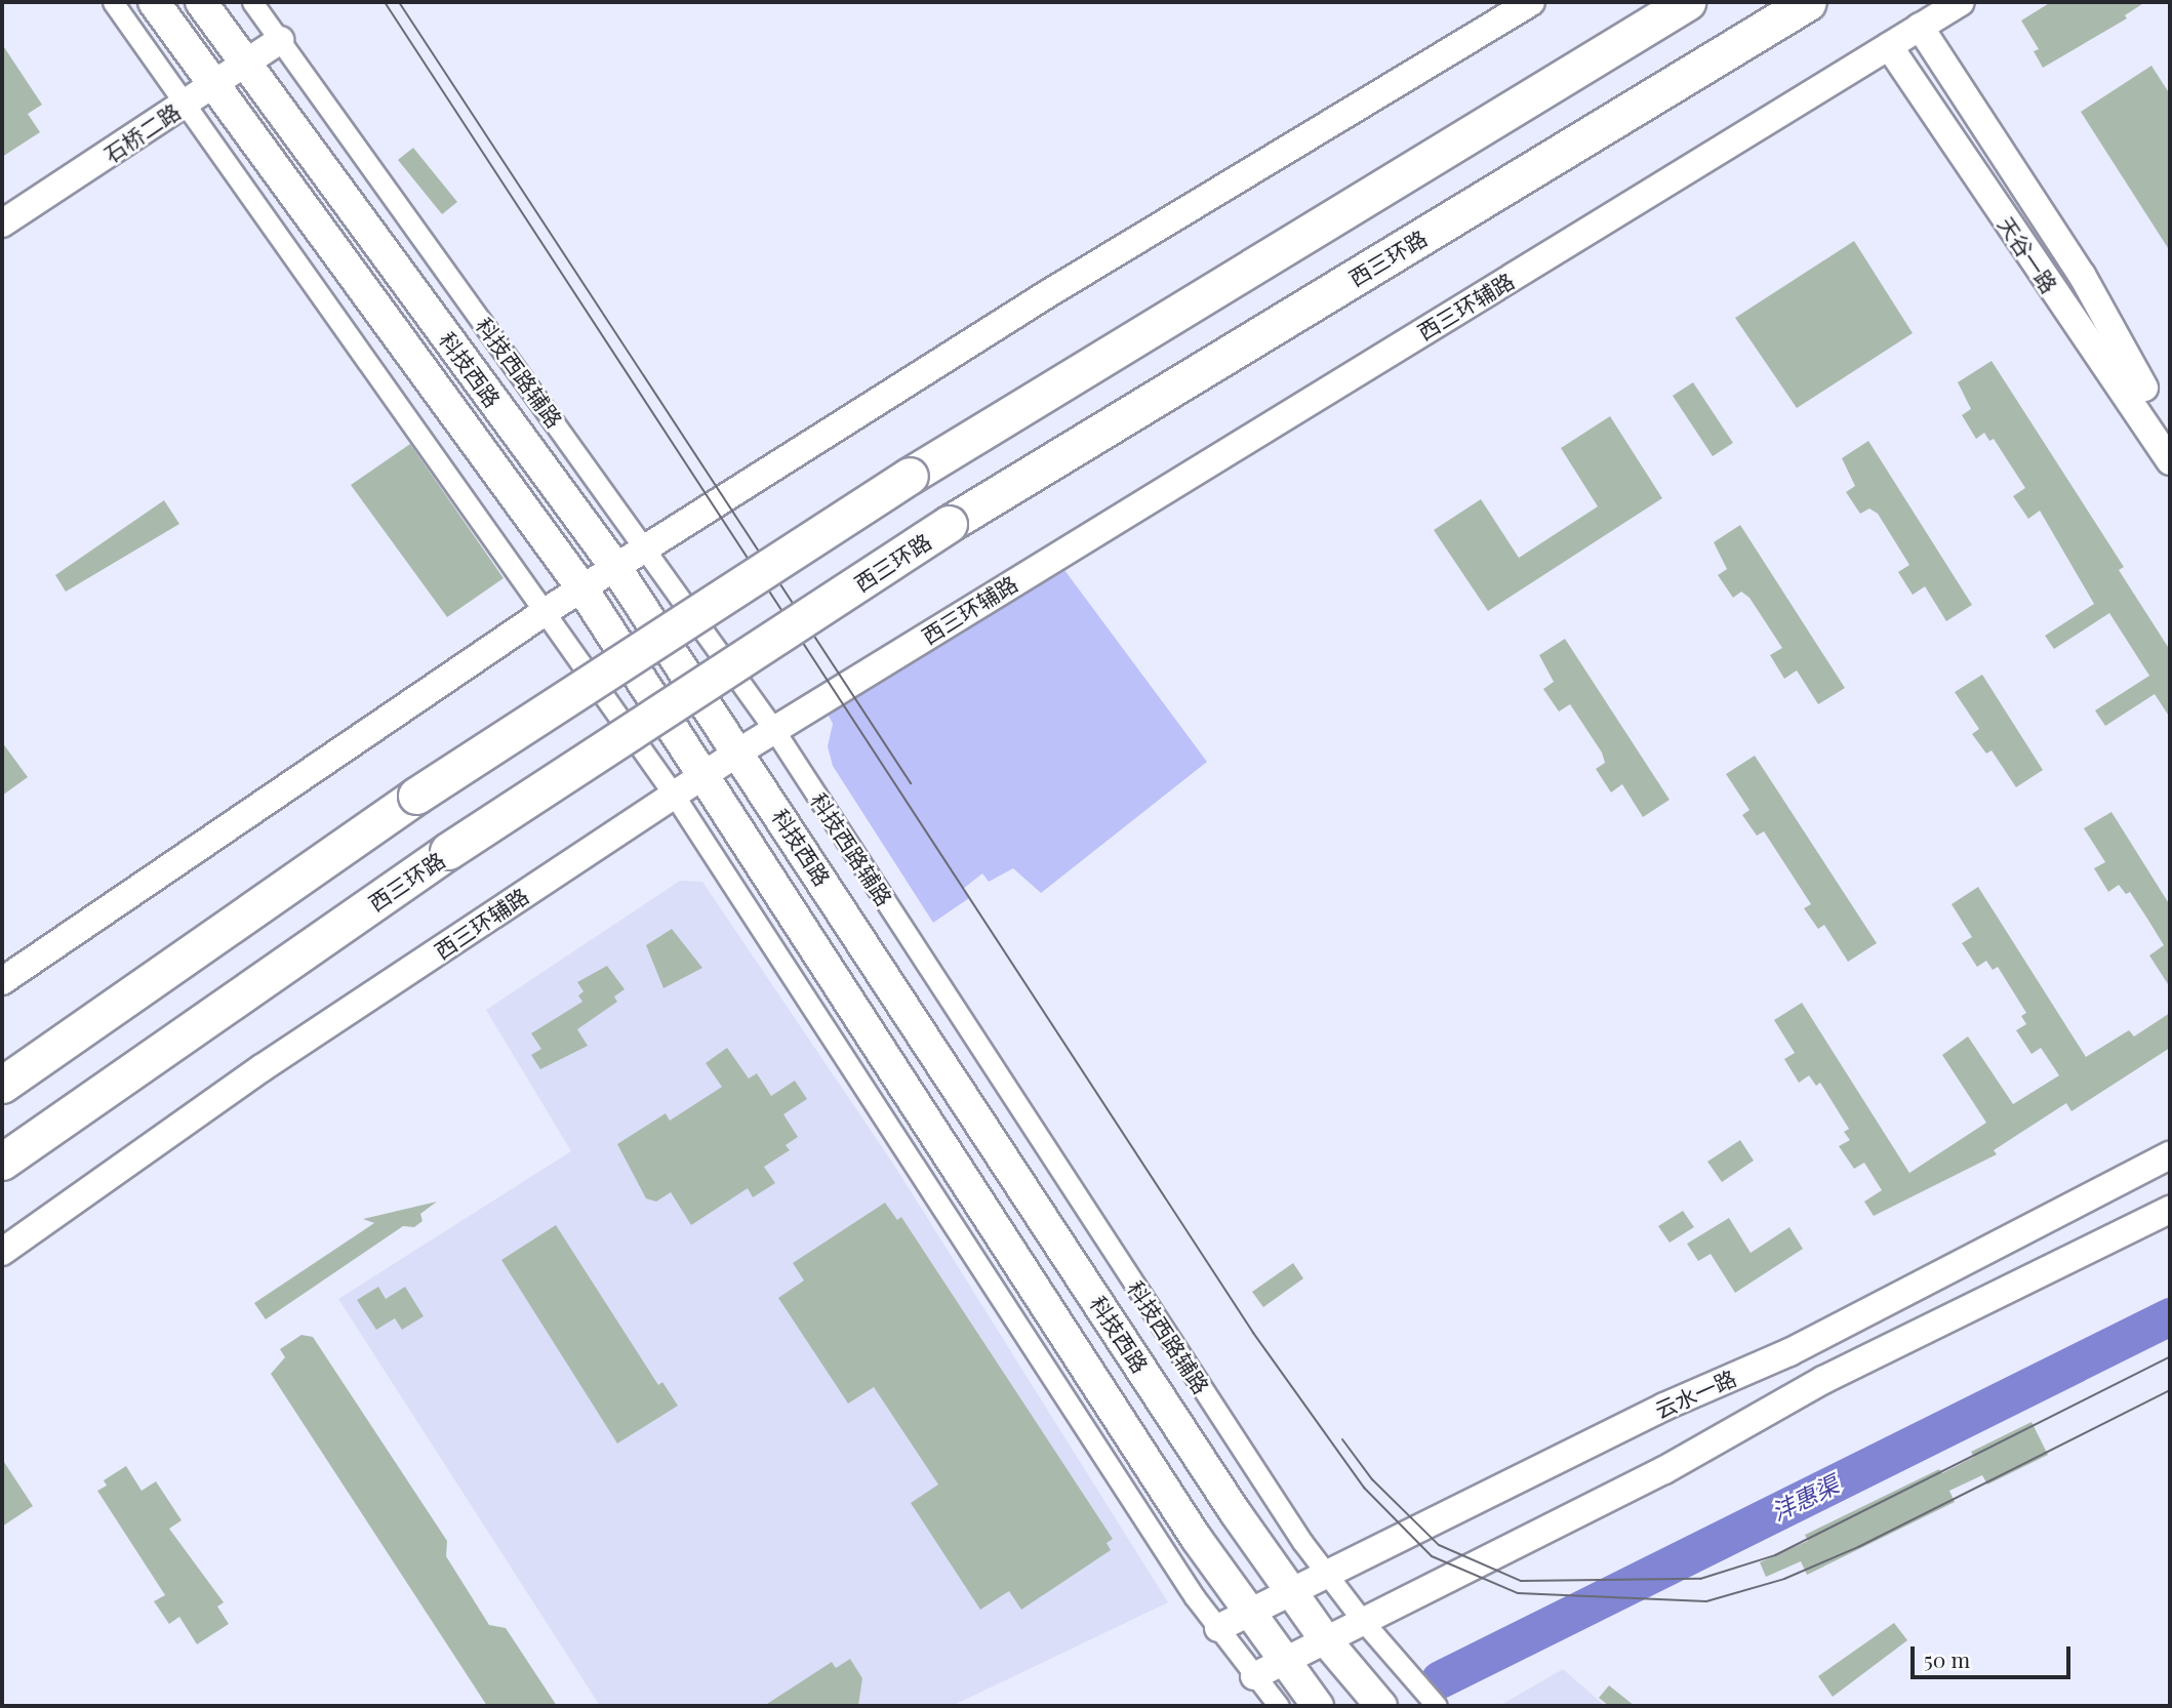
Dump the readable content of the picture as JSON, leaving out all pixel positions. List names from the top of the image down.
{
  "streets": {
    "highway": ["西三环路"],
    "main road": [
      "石桥二路",
      "天谷一路",
      "西三环辅路",
      "科技西路",
      "云水一路"
    ],
    "street": ["科技西路辅路"]
  },
  "crossings": [
    ["石桥二路", "科技西路"],
    ["石桥二路", "科技西路辅路"],
    ["天谷一路", "西三环辅路"],
    ["西三环辅路", "科技西路"],
    ["西三环辅路", "科技西路辅路"],
    ["科技西路", "云水一路"],
    ["科技西路辅路", "云水一路"]
  ],
  "water": ["沣惠渠"],
  "scale_bar": "50 m"
}
